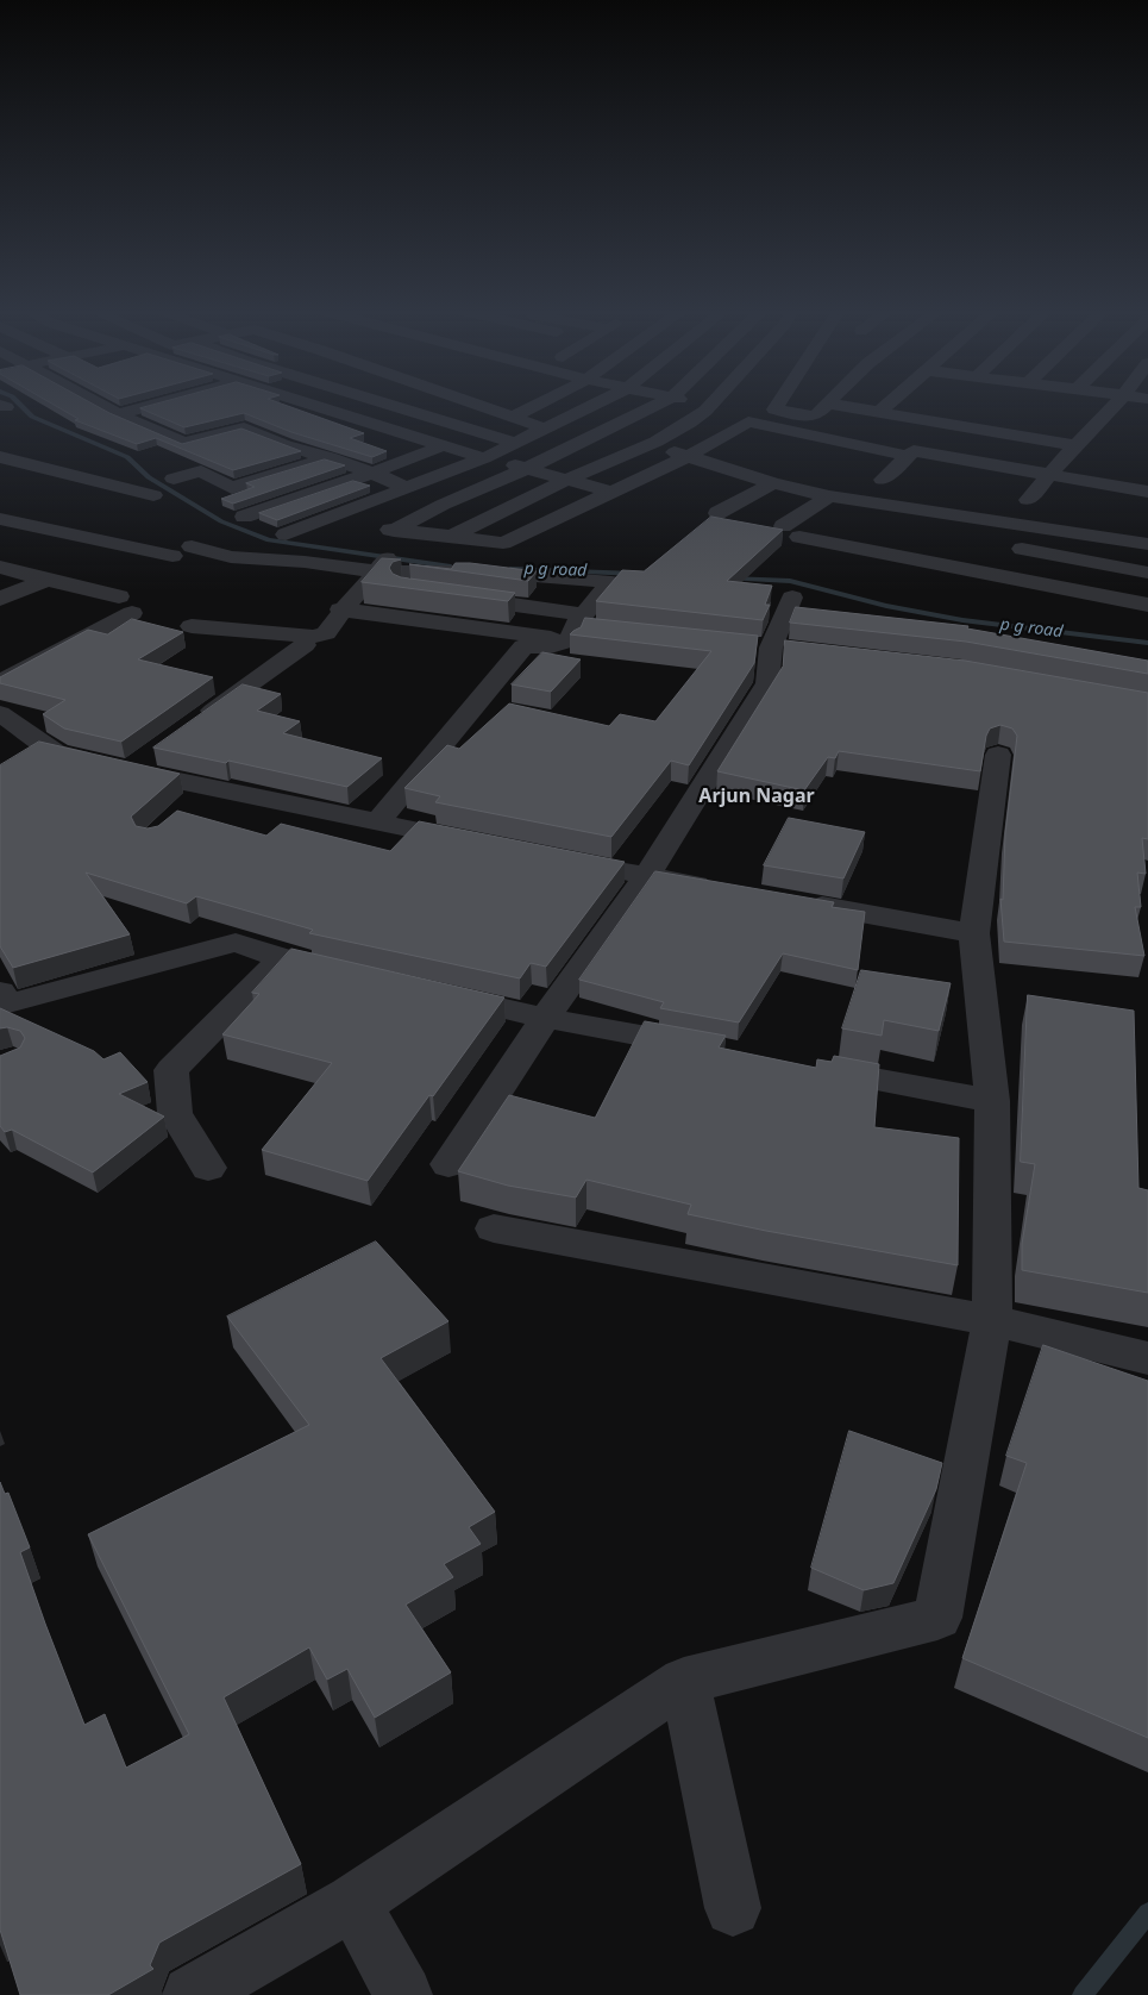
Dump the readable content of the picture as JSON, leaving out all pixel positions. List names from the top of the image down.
{
  "districts": ["Arjun Nagar"],
  "water": ["p g road"]
}
